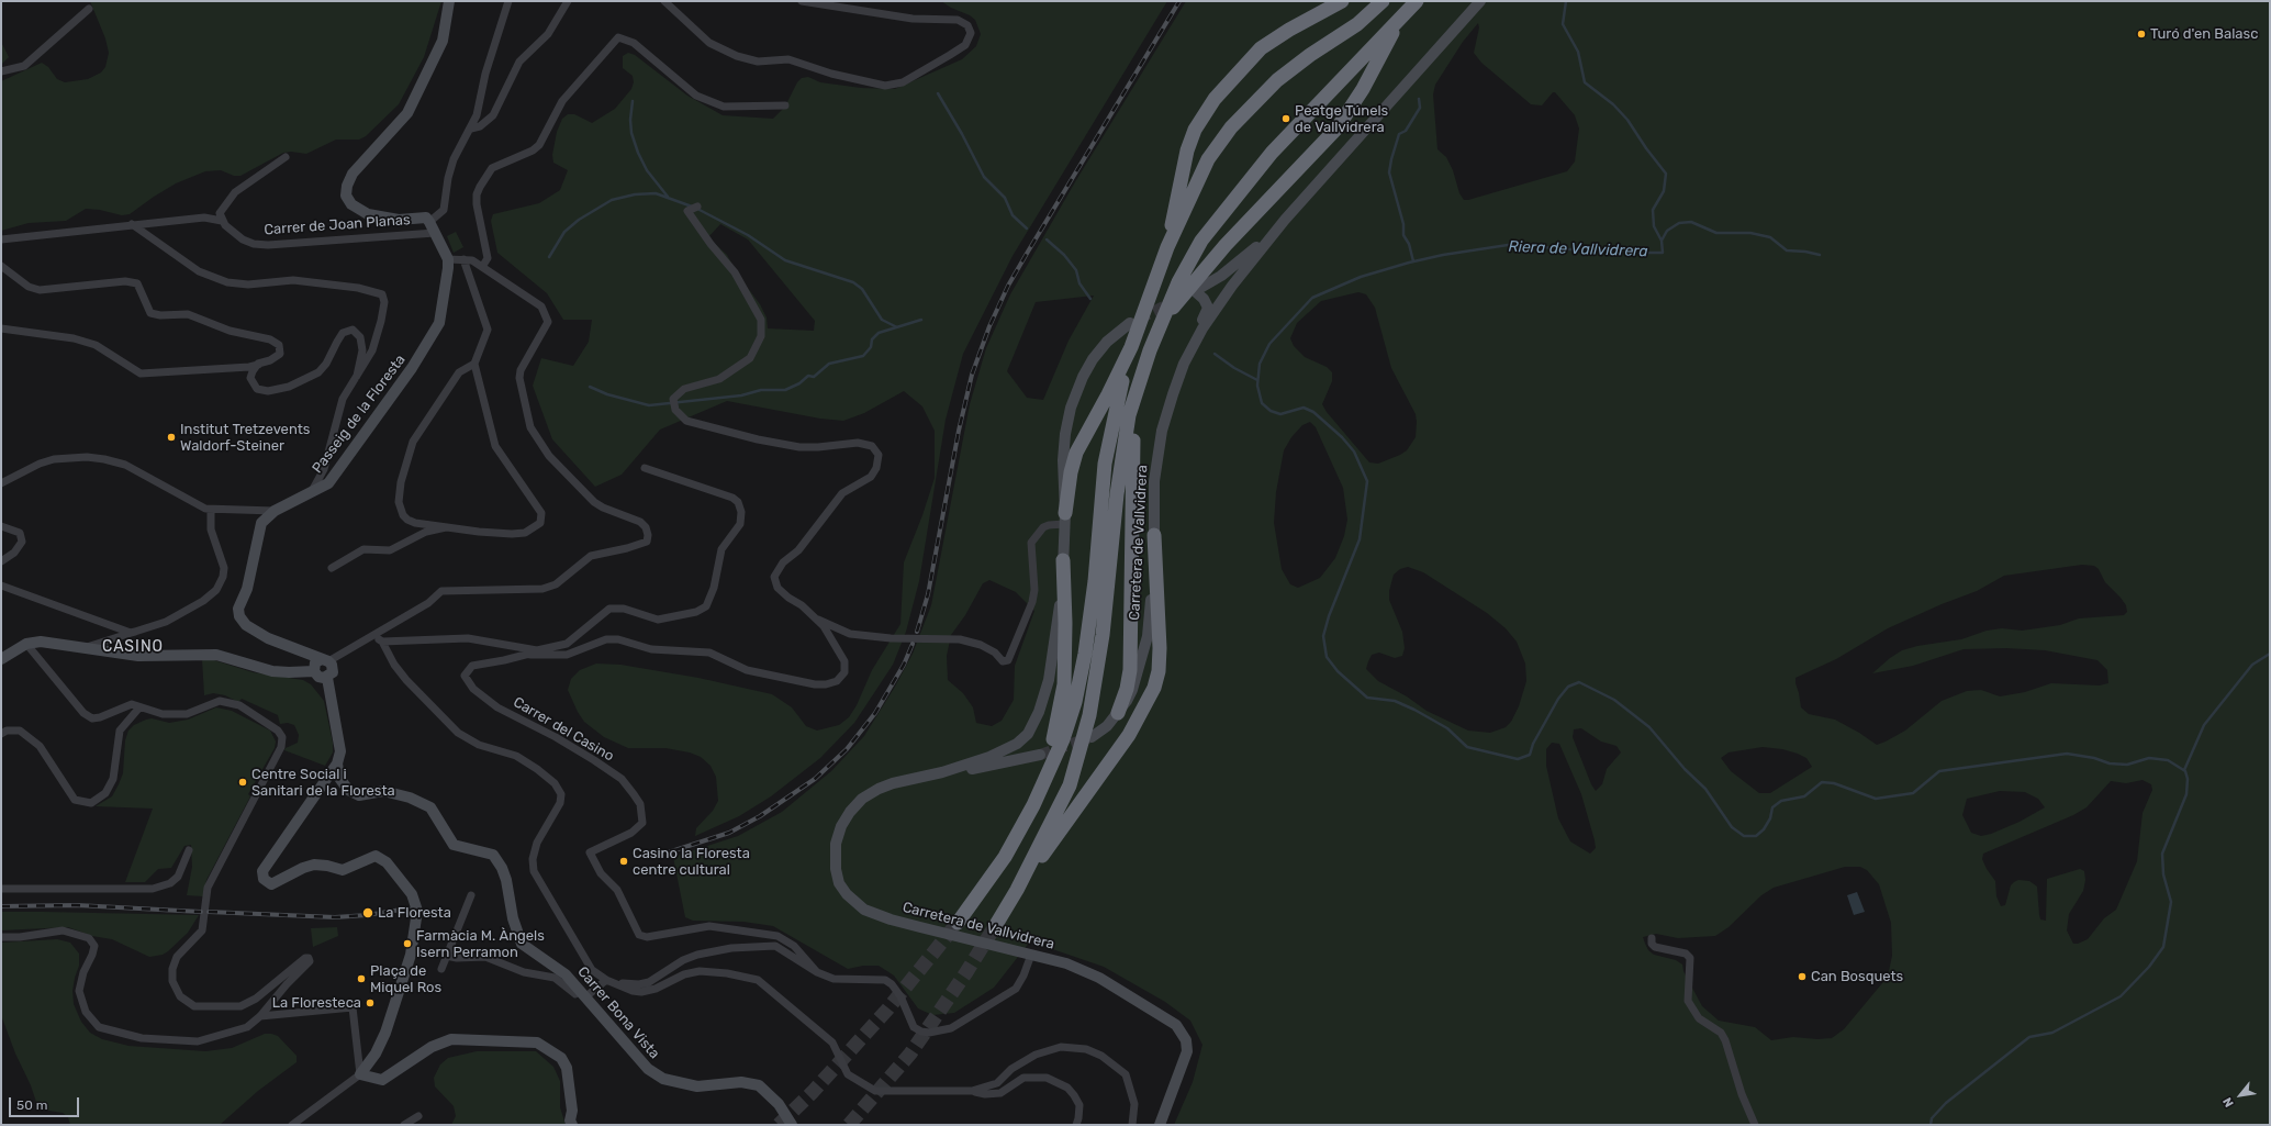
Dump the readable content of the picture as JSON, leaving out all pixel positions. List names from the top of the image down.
{
  "streets": {
    "street": [
      "Carrer de Joan Planas",
      "Passeig de la Floresta",
      "Carretera de Vallvidrera",
      "Carrer del Casino",
      "Carrer Bona Vista"
    ]
  },
  "districts": ["CASINO"],
  "water": ["Riera de Vallvidrera"],
  "places": [
    "Turó d'en Balasc",
    "Peatge Túnels de Vallvidrera",
    "Institut Tretzevents Waldorf-Steiner",
    "Centre Social i Sanitari de la Floresta",
    "Casino la Floresta centre cultural",
    "La Floresta",
    "Farmàcia M. Àngels Isern Perramon",
    "Can Bosquets",
    "Plaça de Miquel Ros",
    "La Floresteca"
  ],
  "scale_bar": "50 m",
  "north": "bottom left"
}
